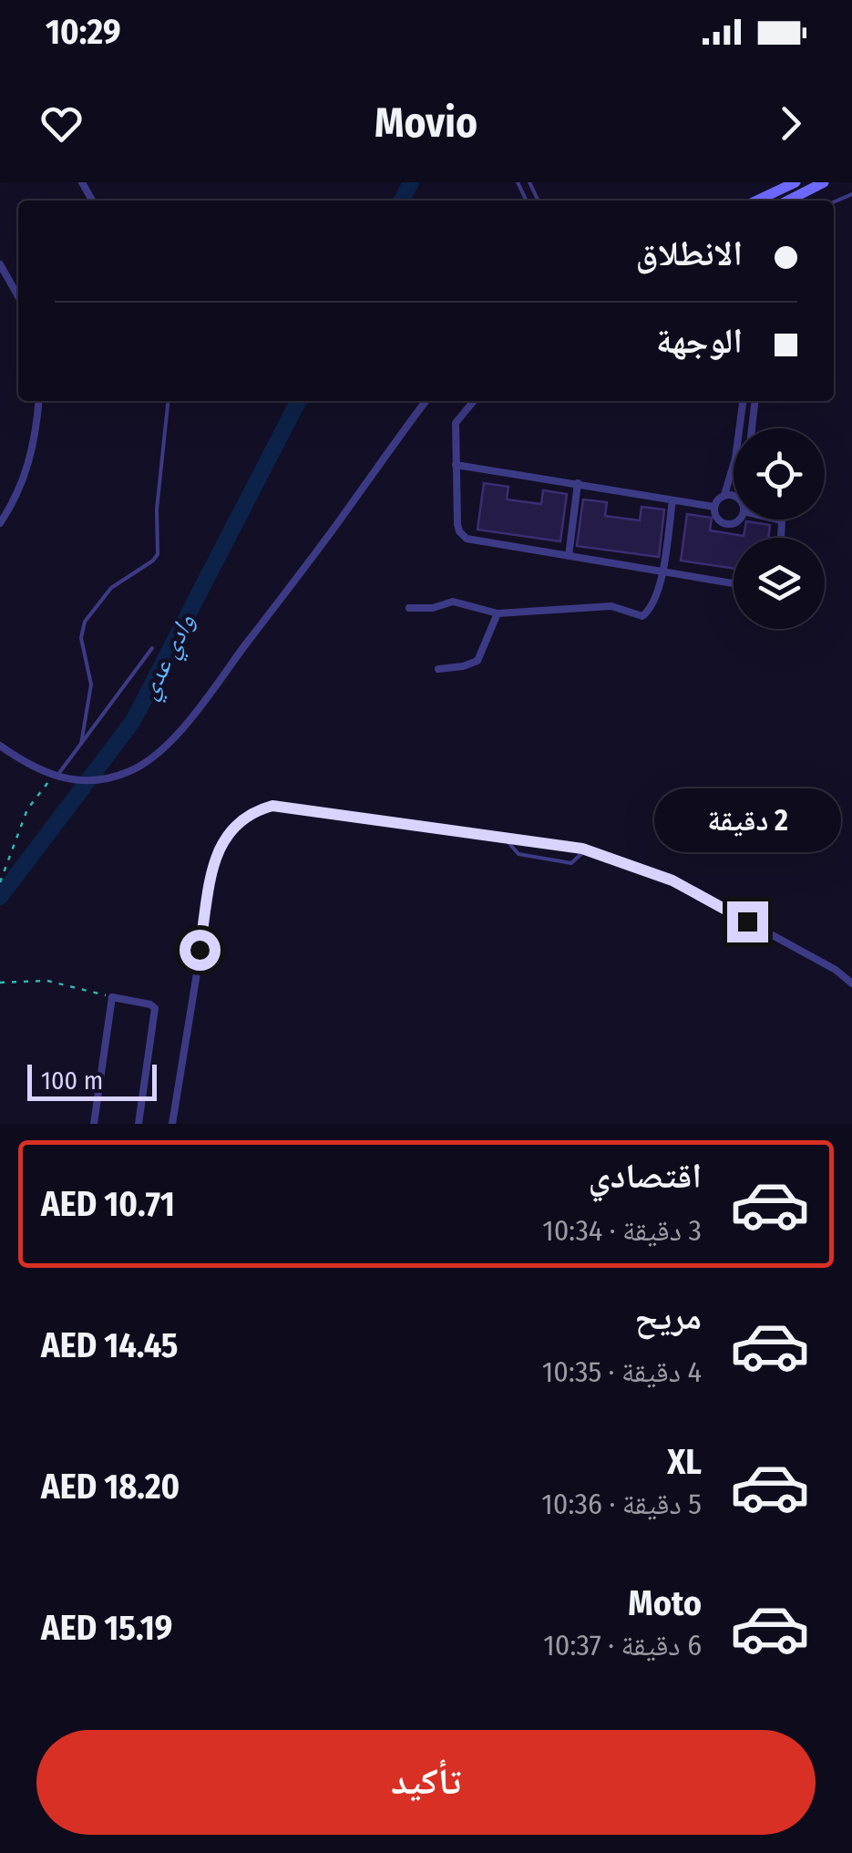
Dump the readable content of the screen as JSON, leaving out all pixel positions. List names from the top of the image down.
{
  "water": ["وادي عدي"],
  "scale_bar": "100 m",
  "page": {
    "status": "10:29",
    "header": "Movio",
    "banner": ["الانطلاق", "الوجهة"],
    "bubble": "2 دقيقة",
    "scale": "100 m",
    "list": [
      {
        "name": "اقتصادي",
        "note": "3 دقيقة · 10:34",
        "value": "AED 10.71"
      },
      {
        "name": "مريح",
        "note": "4 دقيقة · 10:35",
        "value": "AED 14.45"
      },
      {
        "name": "XL",
        "note": "5 دقيقة · 10:36",
        "value": "AED 18.20"
      },
      {
        "name": "Moto",
        "note": "6 دقيقة · 10:37",
        "value": "AED 15.19"
      }
    ],
    "buttons": "تأكيد"
  }
}
